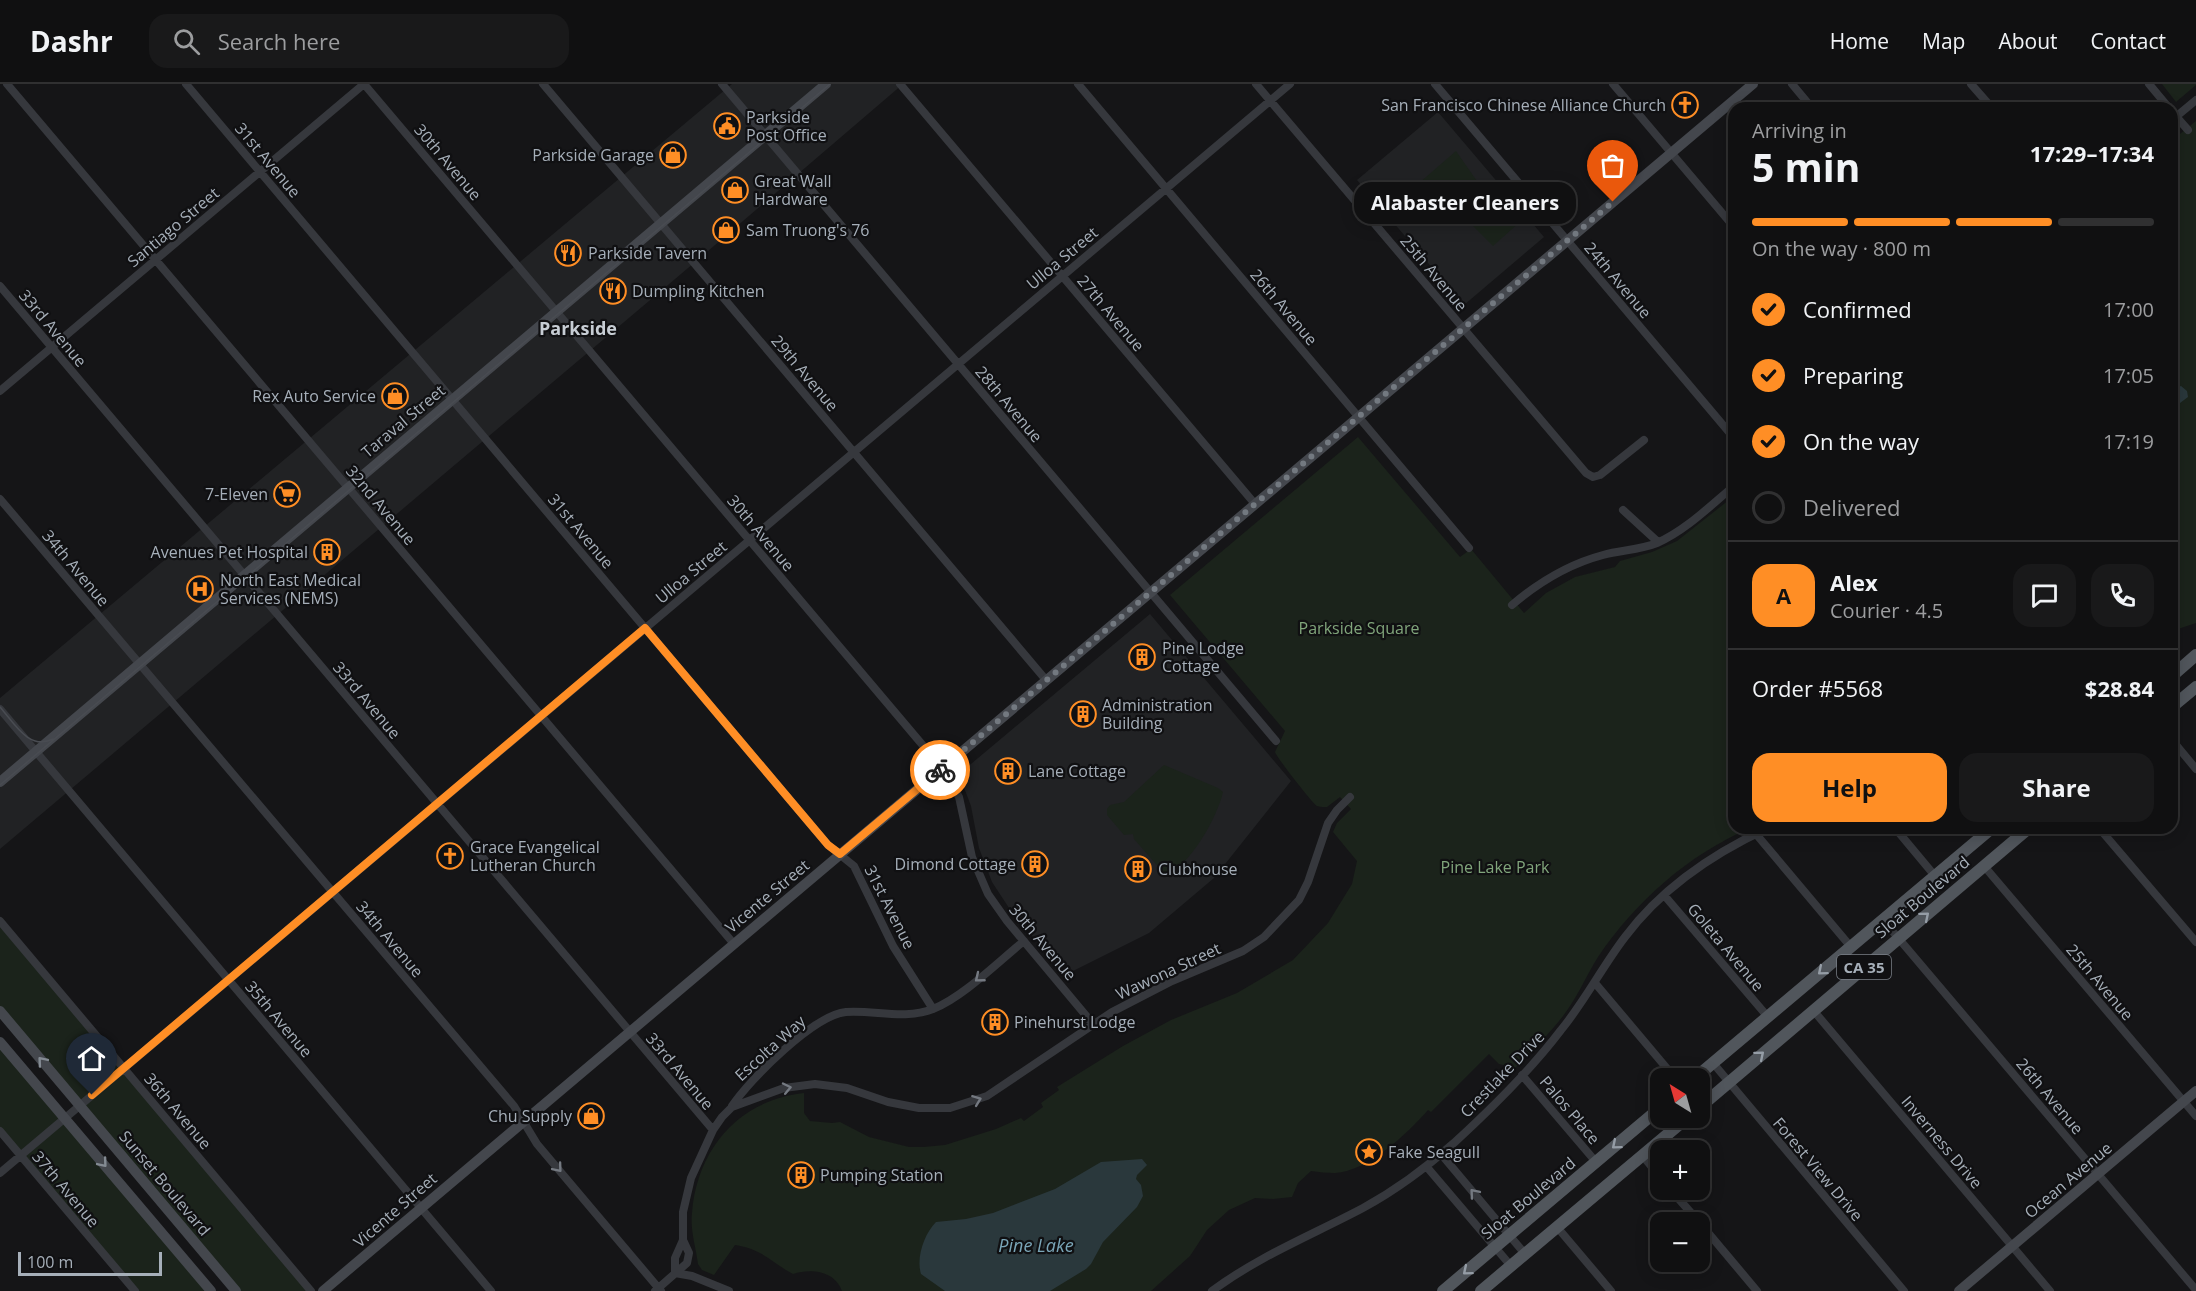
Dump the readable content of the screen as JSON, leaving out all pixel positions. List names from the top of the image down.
{
  "streets": {
    "main road": ["Sloat Boulevard", "CA 35"],
    "street": [
      "31st Avenue",
      "30th Avenue",
      "Santiago Street",
      "Ulloa Street",
      "25th Avenue",
      "24th Avenue",
      "26th Avenue",
      "27th Avenue",
      "33rd Avenue",
      "29th Avenue",
      "28th Avenue",
      "Taraval Street",
      "32nd Avenue",
      "34th Avenue",
      "Vicente Street",
      "Goleta Avenue",
      "Wawona Street",
      "35th Avenue",
      "Escolta Way",
      "Crestlake Drive",
      "Palos Place",
      "36th Avenue",
      "Inverness Drive",
      "Forest View Drive",
      "Ocean Avenue",
      "Sunset Boulevard",
      "37th Avenue"
    ]
  },
  "crossings": [
    ["31st Avenue", "Santiago Street"],
    ["31st Avenue", "Ulloa Street"],
    ["31st Avenue", "Taraval Street"],
    ["31st Avenue", "Vicente Street"],
    ["31st Avenue", "Escolta Way"],
    ["30th Avenue", "Santiago Street"],
    ["30th Avenue", "Ulloa Street"],
    ["30th Avenue", "Taraval Street"],
    ["30th Avenue", "Vicente Street"],
    ["30th Avenue", "Wawona Street"],
    ["30th Avenue", "Escolta Way"],
    ["Santiago Street", "33rd Avenue"],
    ["Santiago Street", "32nd Avenue"],
    ["Ulloa Street", "25th Avenue"],
    ["Ulloa Street", "26th Avenue"],
    ["Ulloa Street", "27th Avenue"],
    ["Ulloa Street", "33rd Avenue"],
    ["Ulloa Street", "29th Avenue"],
    ["Ulloa Street", "28th Avenue"],
    ["Ulloa Street", "32nd Avenue"],
    ["Ulloa Street", "34th Avenue"],
    ["Ulloa Street", "35th Avenue"],
    ["Ulloa Street", "36th Avenue"],
    ["Ulloa Street", "Sunset Boulevard"],
    ["Ulloa Street", "37th Avenue"],
    ["25th Avenue", "Vicente Street"],
    ["25th Avenue", "Sloat Boulevard"],
    ["25th Avenue", "Ocean Avenue"],
    ["24th Avenue", "Vicente Street"],
    ["26th Avenue", "Vicente Street"],
    ["26th Avenue", "Sloat Boulevard"],
    ["26th Avenue", "Ocean Avenue"],
    ["27th Avenue", "Vicente Street"],
    ["33rd Avenue", "Taraval Street"],
    ["33rd Avenue", "Vicente Street"],
    ["29th Avenue", "Taraval Street"],
    ["29th Avenue", "Vicente Street"],
    ["28th Avenue", "Taraval Street"],
    ["28th Avenue", "Vicente Street"],
    ["Taraval Street", "32nd Avenue"],
    ["Taraval Street", "34th Avenue"],
    ["Taraval Street", "35th Avenue"],
    ["32nd Avenue", "Vicente Street"],
    ["34th Avenue", "Vicente Street"],
    ["Vicente Street", "35th Avenue"],
    ["Sloat Boulevard", "Goleta Avenue"],
    ["Sloat Boulevard", "Palos Place"],
    ["Sloat Boulevard", "Inverness Drive"],
    ["Sloat Boulevard", "Forest View Drive"],
    ["Goleta Avenue", "Crestlake Drive"],
    ["Wawona Street", "Escolta Way"],
    ["Crestlake Drive", "Palos Place"],
    ["Inverness Drive", "Ocean Avenue"]
  ],
  "one_way": ["Wawona Street"],
  "districts": ["Parkside"],
  "water": ["Pine Lake"],
  "parks": ["Parkside Square", "Pine Lake Park"],
  "places": {
    "church": ["San Francisco Chinese Alliance Church", "Grace Evangelical Lutheran Church"],
    "public building": ["Parkside Post Office"],
    "shop": [
      "Parkside Garage",
      "Great Wall Hardware",
      "Sam Truong's 76",
      "Rex Auto Service",
      "Chu Supply"
    ],
    "other": ["Alabaster Cleaners"],
    "restaurant": ["Parkside Tavern", "Dumpling Kitchen"],
    "supermarket": ["7-Eleven"],
    "building": [
      "Avenues Pet Hospital",
      "Pine Lodge Cottage",
      "Administration Building",
      "Lane Cottage",
      "Dimond Cottage",
      "Clubhouse",
      "Pinehurst Lodge",
      "Pumping Station"
    ],
    "hospital": ["North East Medical Services (NEMS)"],
    "place": ["Fake Seagull"]
  },
  "scale_bar": "100 m",
  "north": "top left",
  "page": {
    "header": "Dashr",
    "search": "Search here",
    "nav": [
      "Home",
      "Map",
      "About",
      "Contact"
    ],
    "heading": ["5 min", "Arriving in", "17:29–17:34"],
    "panel": [
      "Alex",
      "Courier · 4.5",
      "Order #5568",
      "$28.84"
    ],
    "bubble": "Alabaster Cleaners",
    "bar": "On the way · 800 m",
    "list": [
      ["Confirmed", "17:00"],
      ["Preparing", "17:05"],
      ["On the way", "17:19"],
      "Delivered"
    ],
    "round": "A",
    "buttons": ["Help", "Share"],
    "map_buttons": ["+", "−"],
    "scale": "100 m"
  }
}
